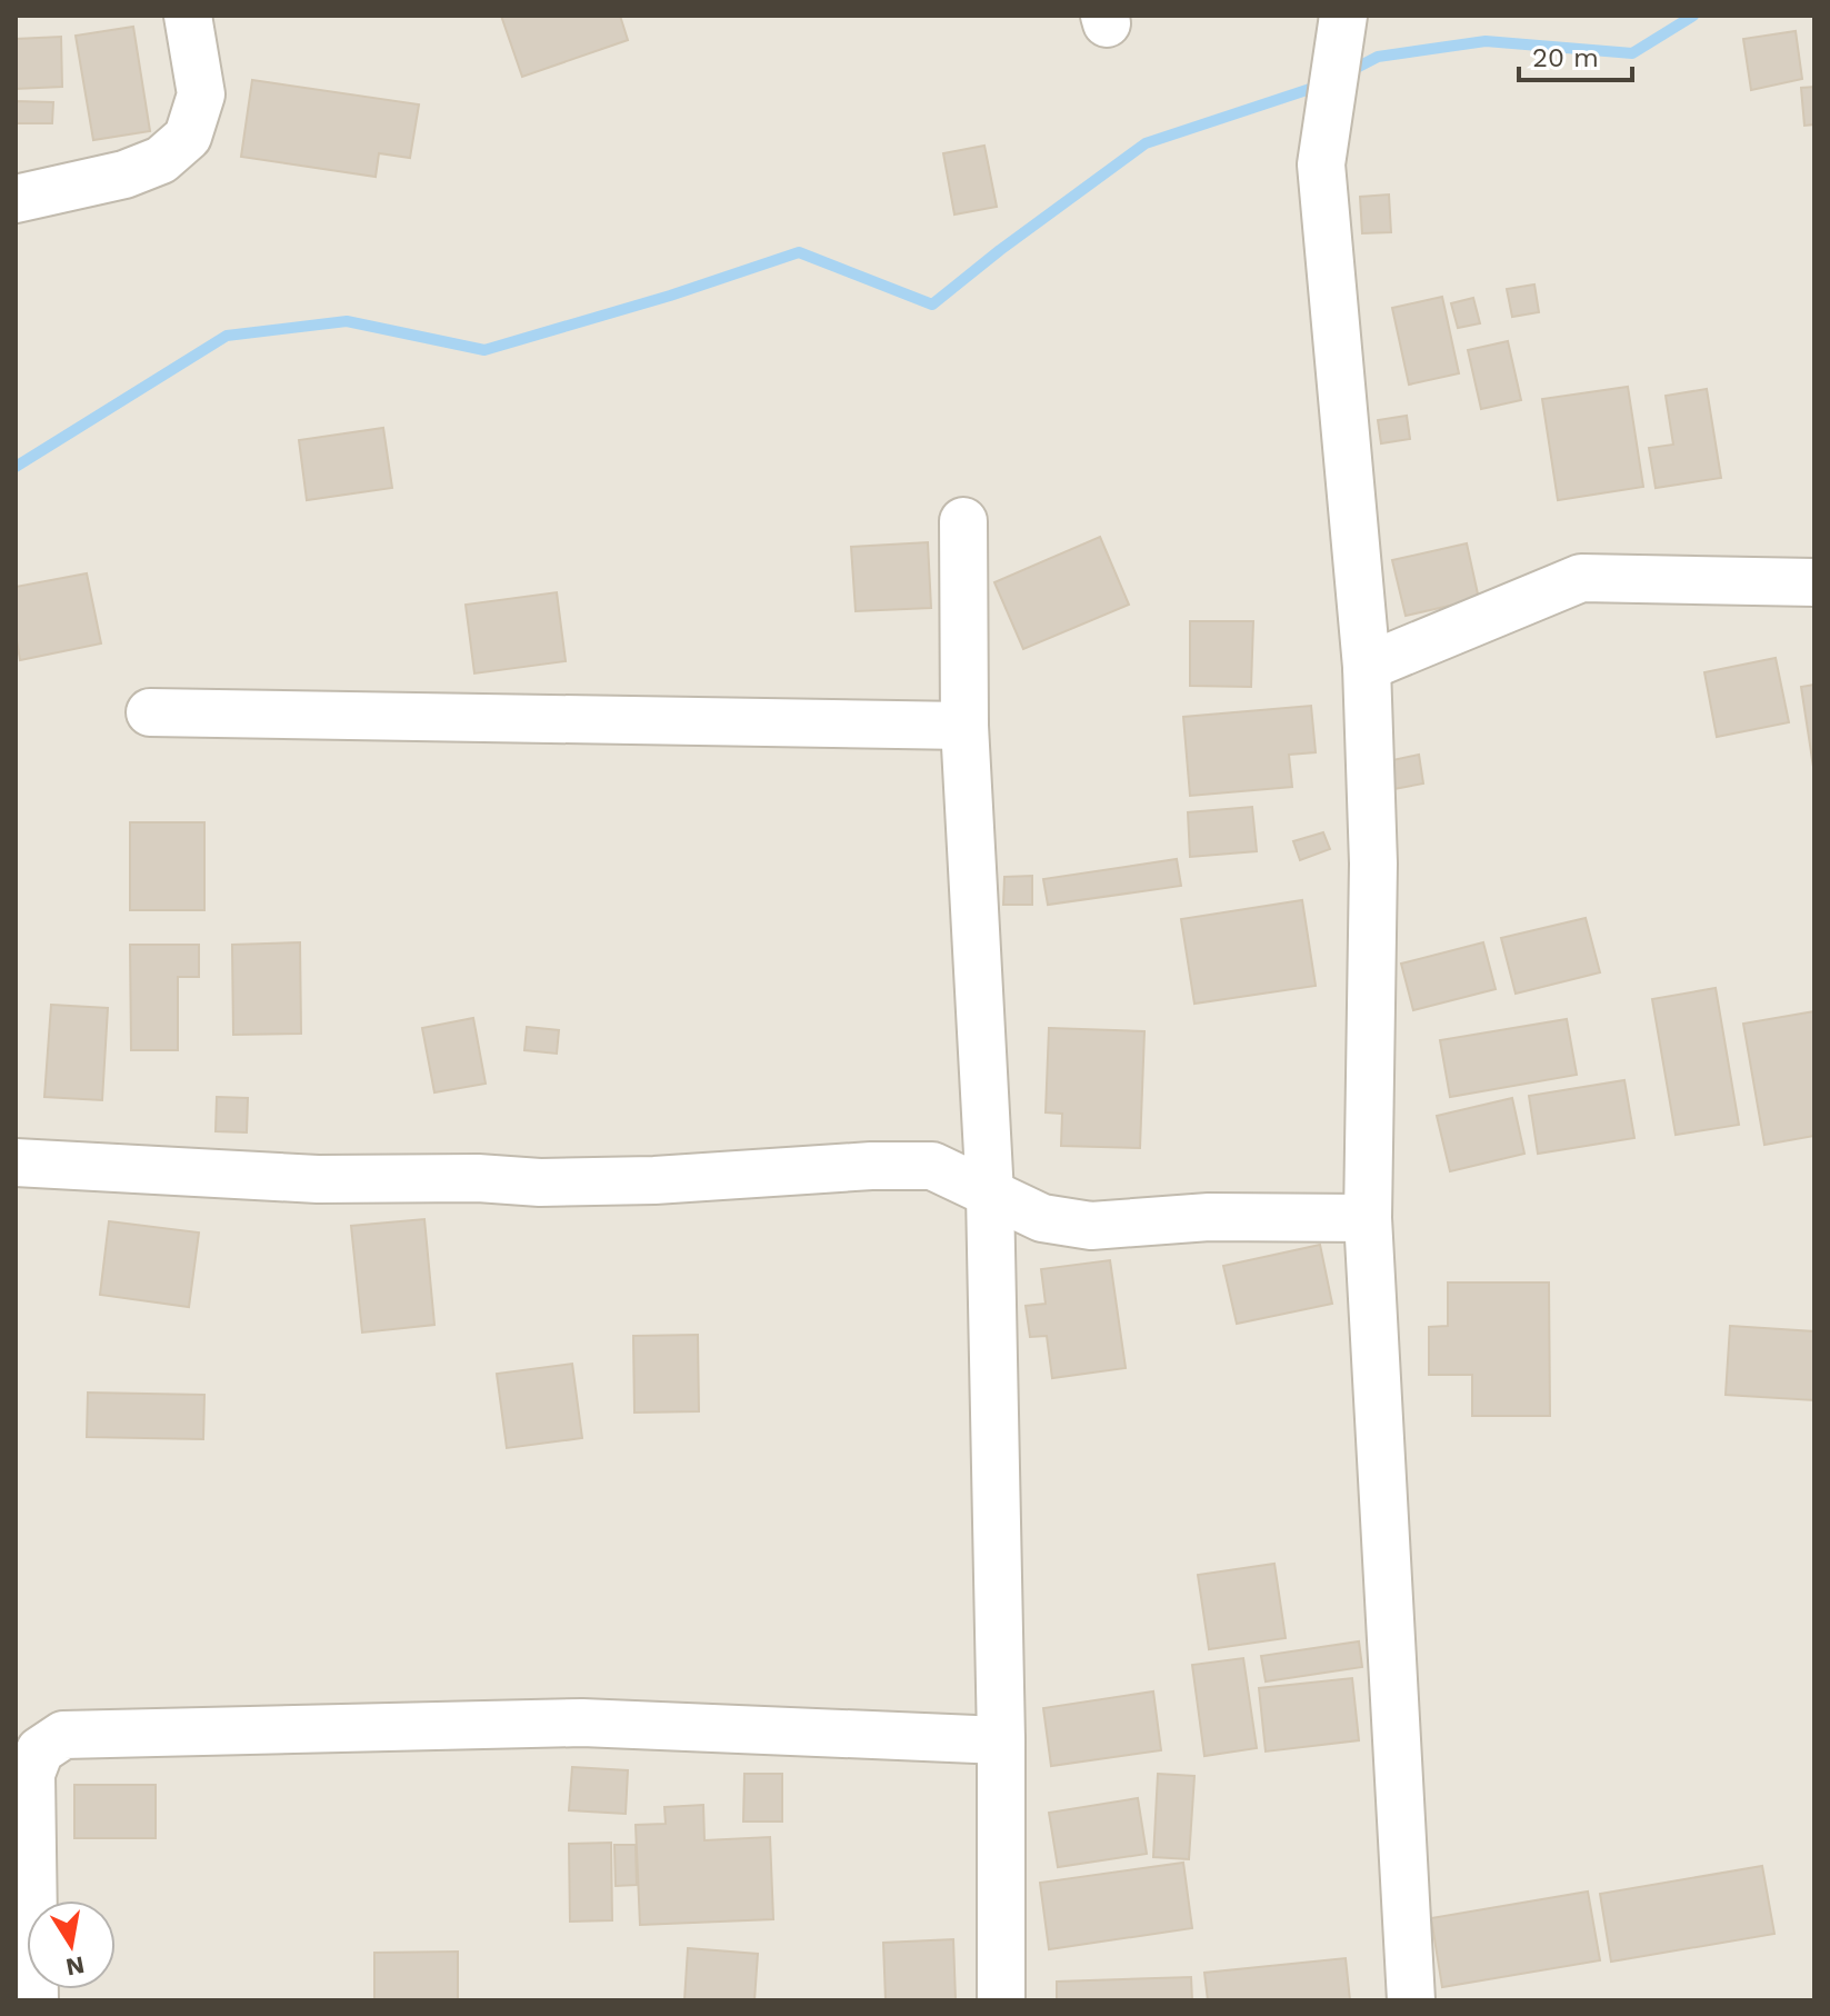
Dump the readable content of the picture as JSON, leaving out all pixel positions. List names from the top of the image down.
{
  "scale_bar": "20 m",
  "north": "bottom"
}
